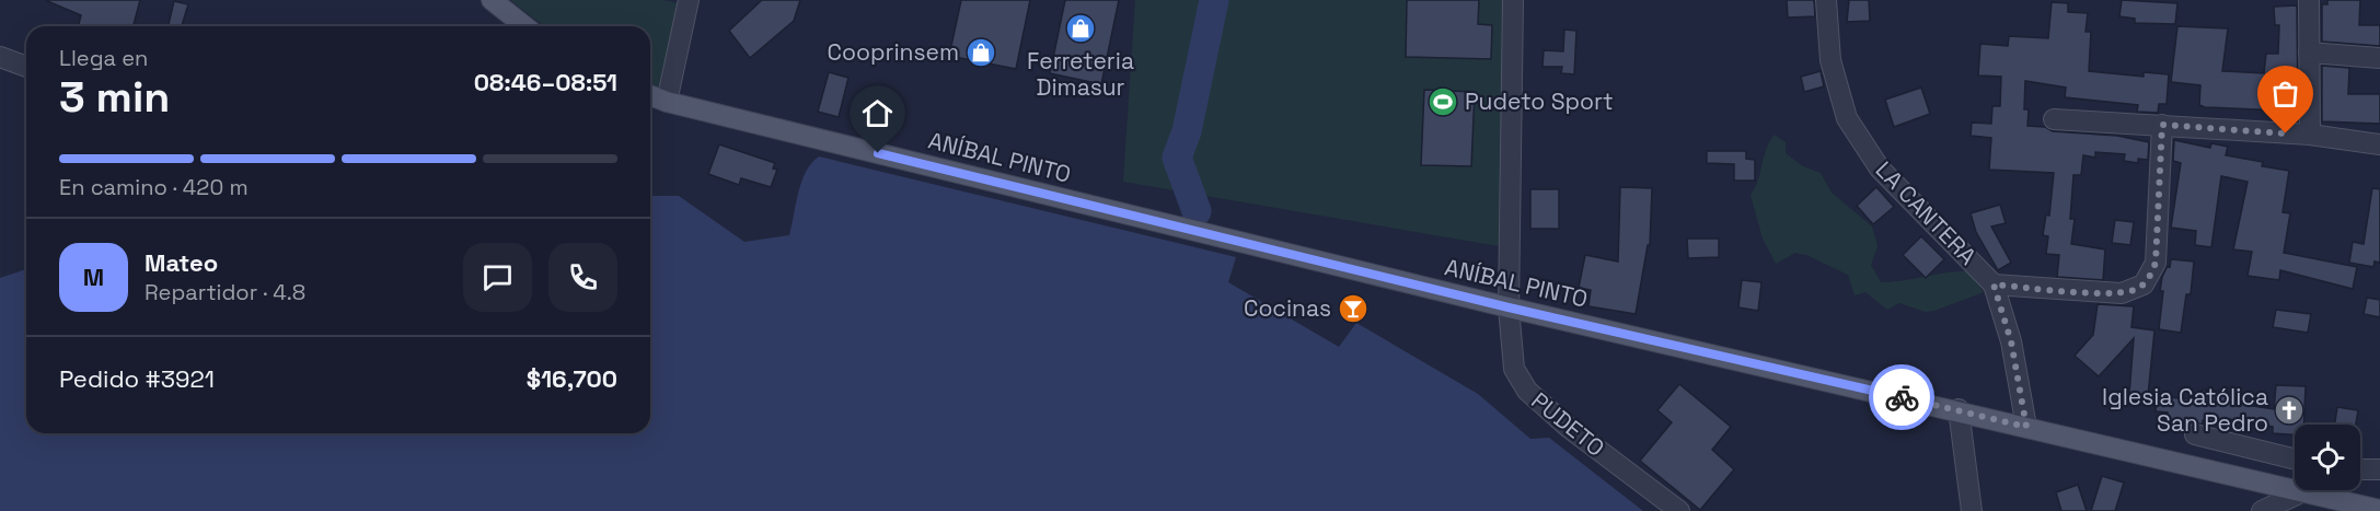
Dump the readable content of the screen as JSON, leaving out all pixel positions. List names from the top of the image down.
{
  "streets": {
    "main road": ["ANÍBAL PINTO"],
    "street": ["LA CANTERA", "PUDETO"]
  },
  "crossings": [
    ["ANÍBAL PINTO", "LA CANTERA"],
    ["ANÍBAL PINTO", "PUDETO"]
  ],
  "places": {
    "shop": ["Ferreteria Dimasur", "Cooprinsem"],
    "sports": ["Pudeto Sport"],
    "bar": ["Cocinas"],
    "church": ["Iglesia Católica San Pedro"]
  },
  "page": {
    "heading": ["3 min", "Llega en", "08:46–08:51"],
    "panel": [
      "Mateo",
      "Repartidor · 4.8",
      "Pedido #3921",
      "$16,700"
    ],
    "bar": "En camino · 420 m",
    "round": "M"
  }
}
